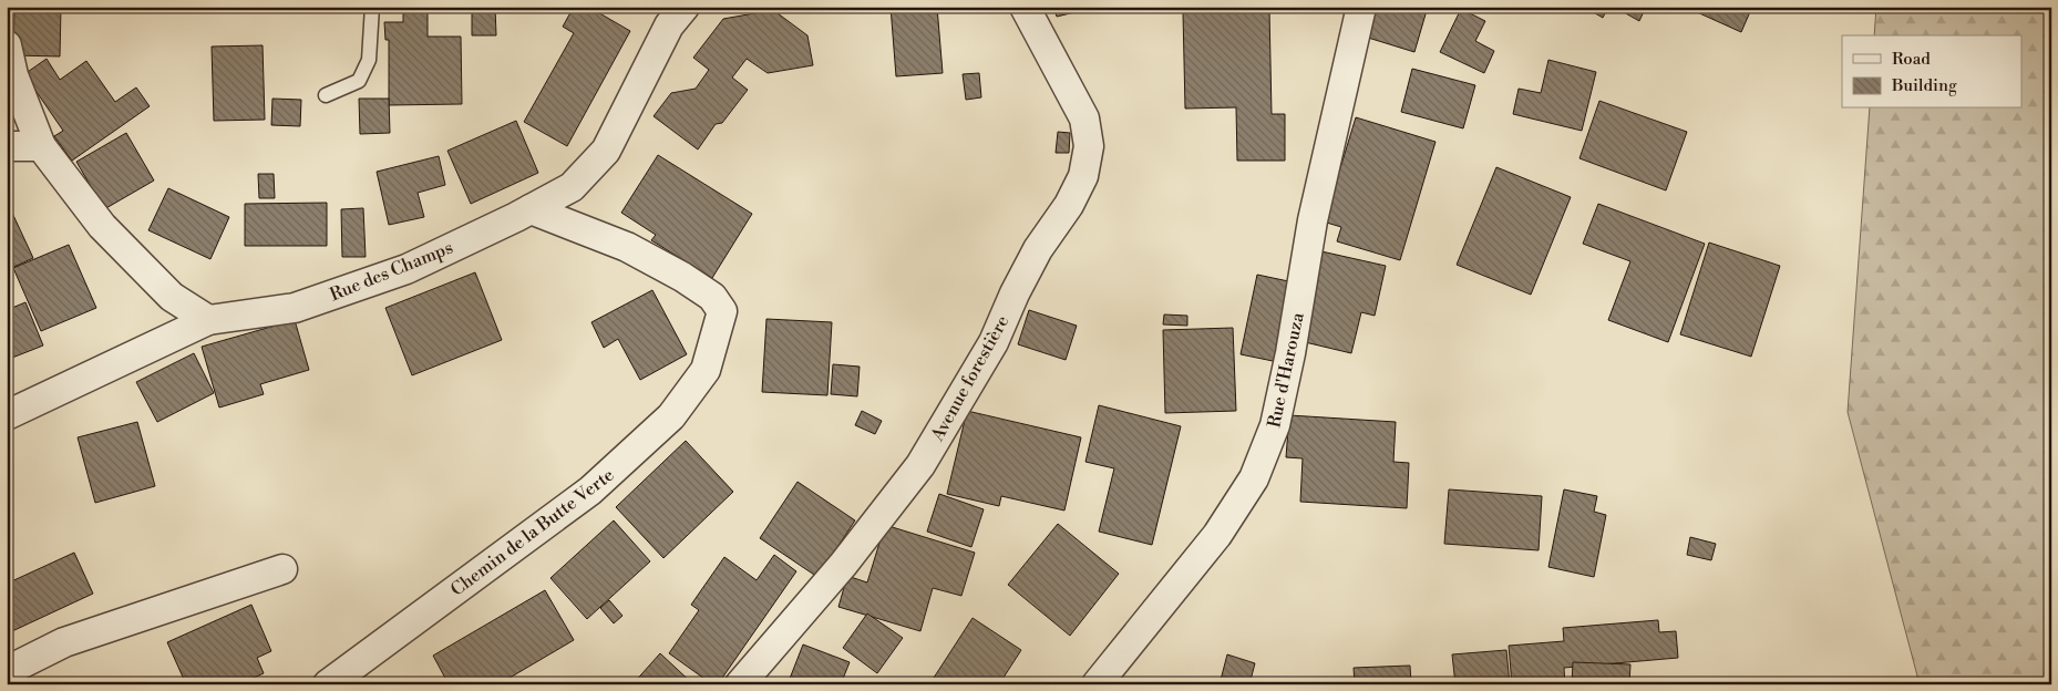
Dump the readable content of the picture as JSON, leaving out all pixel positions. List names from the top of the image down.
{
  "streets": {
    "street": [
      "Rue des Champs",
      "Rue d'Harouza",
      "Avenue forestière",
      "Chemin de la Butte Verte"
    ]
  },
  "crossings": [
    ["Rue des Champs", "Chemin de la Butte Verte"]
  ],
  "legend": ["Road", "Building"]
}
